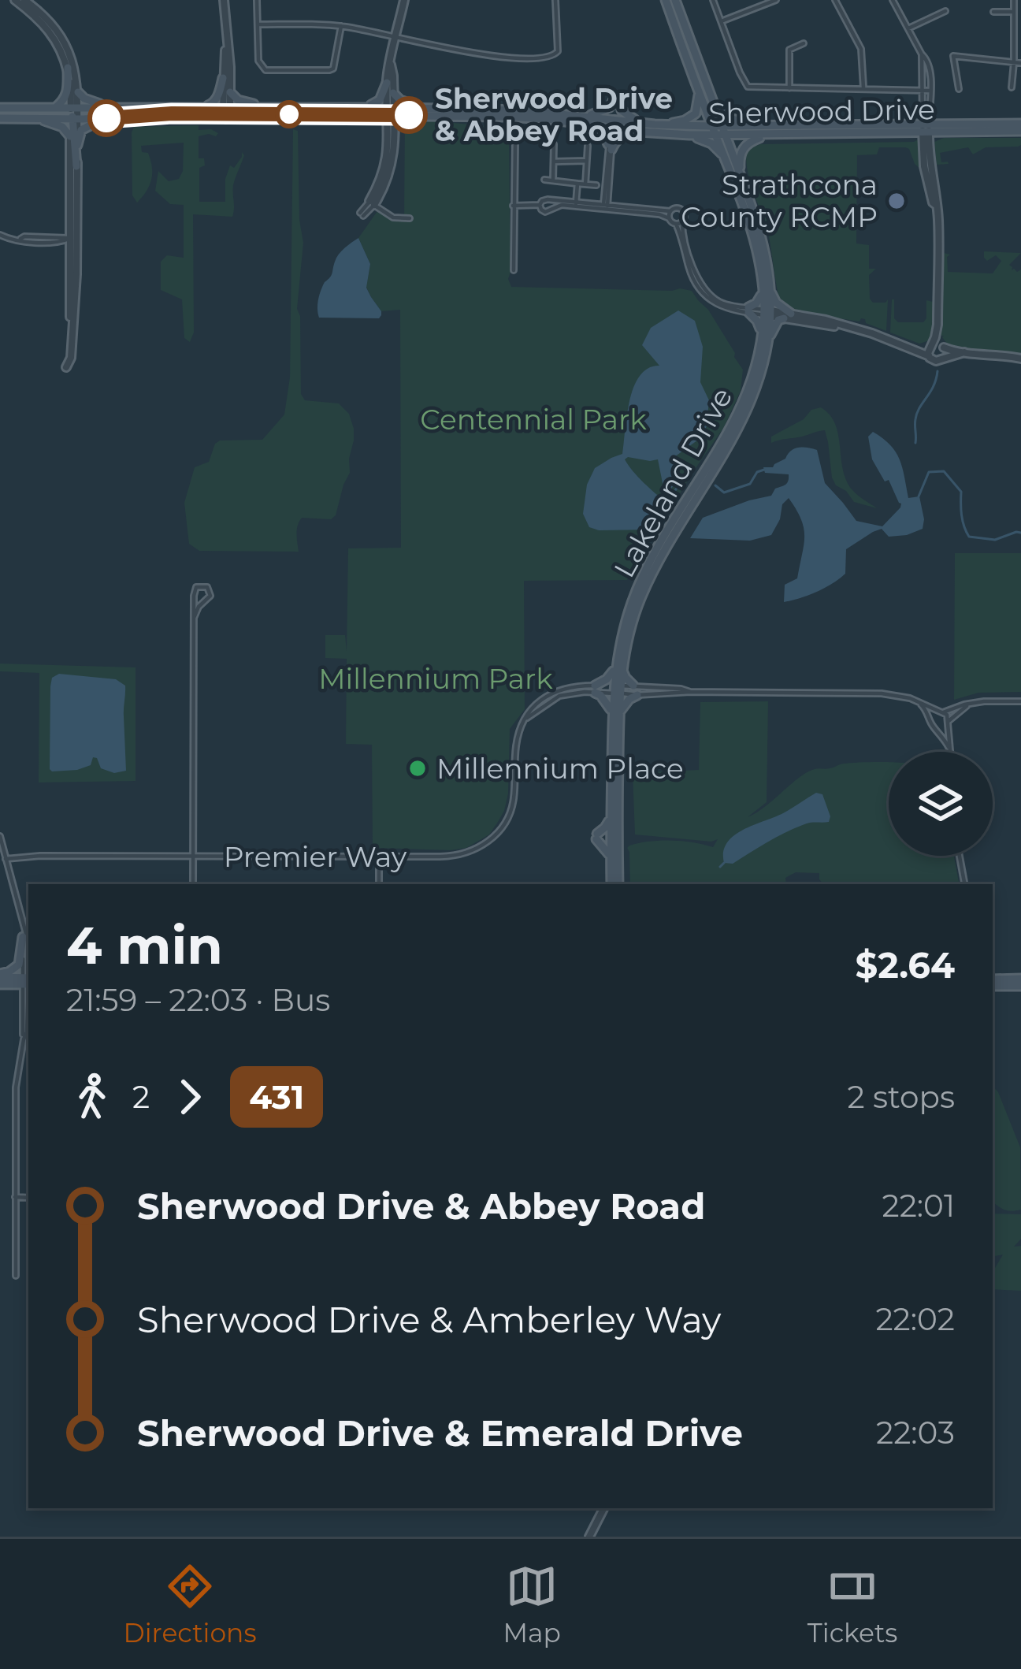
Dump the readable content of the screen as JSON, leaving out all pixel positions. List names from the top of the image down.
{
  "streets": {
    "main road": ["Sherwood Drive", "Lakeland Drive"],
    "street": ["Premier Way"]
  },
  "crossings": [
    ["Sherwood Drive", "Lakeland Drive"],
    ["Lakeland Drive", "Premier Way"]
  ],
  "parks": ["Centennial Park", "Millennium Park"],
  "places": ["Sherwood Drive & Abbey Road", "Strathcona County RCMP", "Millennium Place"],
  "lines": ["bus line 431"],
  "page": {
    "heading": ["4 min", "21:59 – 22:03 · Bus", "$2.64"],
    "legs": ["2", "431", "2 stops"],
    "list": [
      {
        "name": "Sherwood Drive & Abbey Road",
        "value": "22:01"
      },
      {
        "name": "Sherwood Drive & Amberley Way",
        "value": "22:02"
      },
      {
        "name": "Sherwood Drive & Emerald Drive",
        "value": "22:03"
      }
    ],
    "tabs": ["Directions", "Map", "Tickets"]
  }
}
